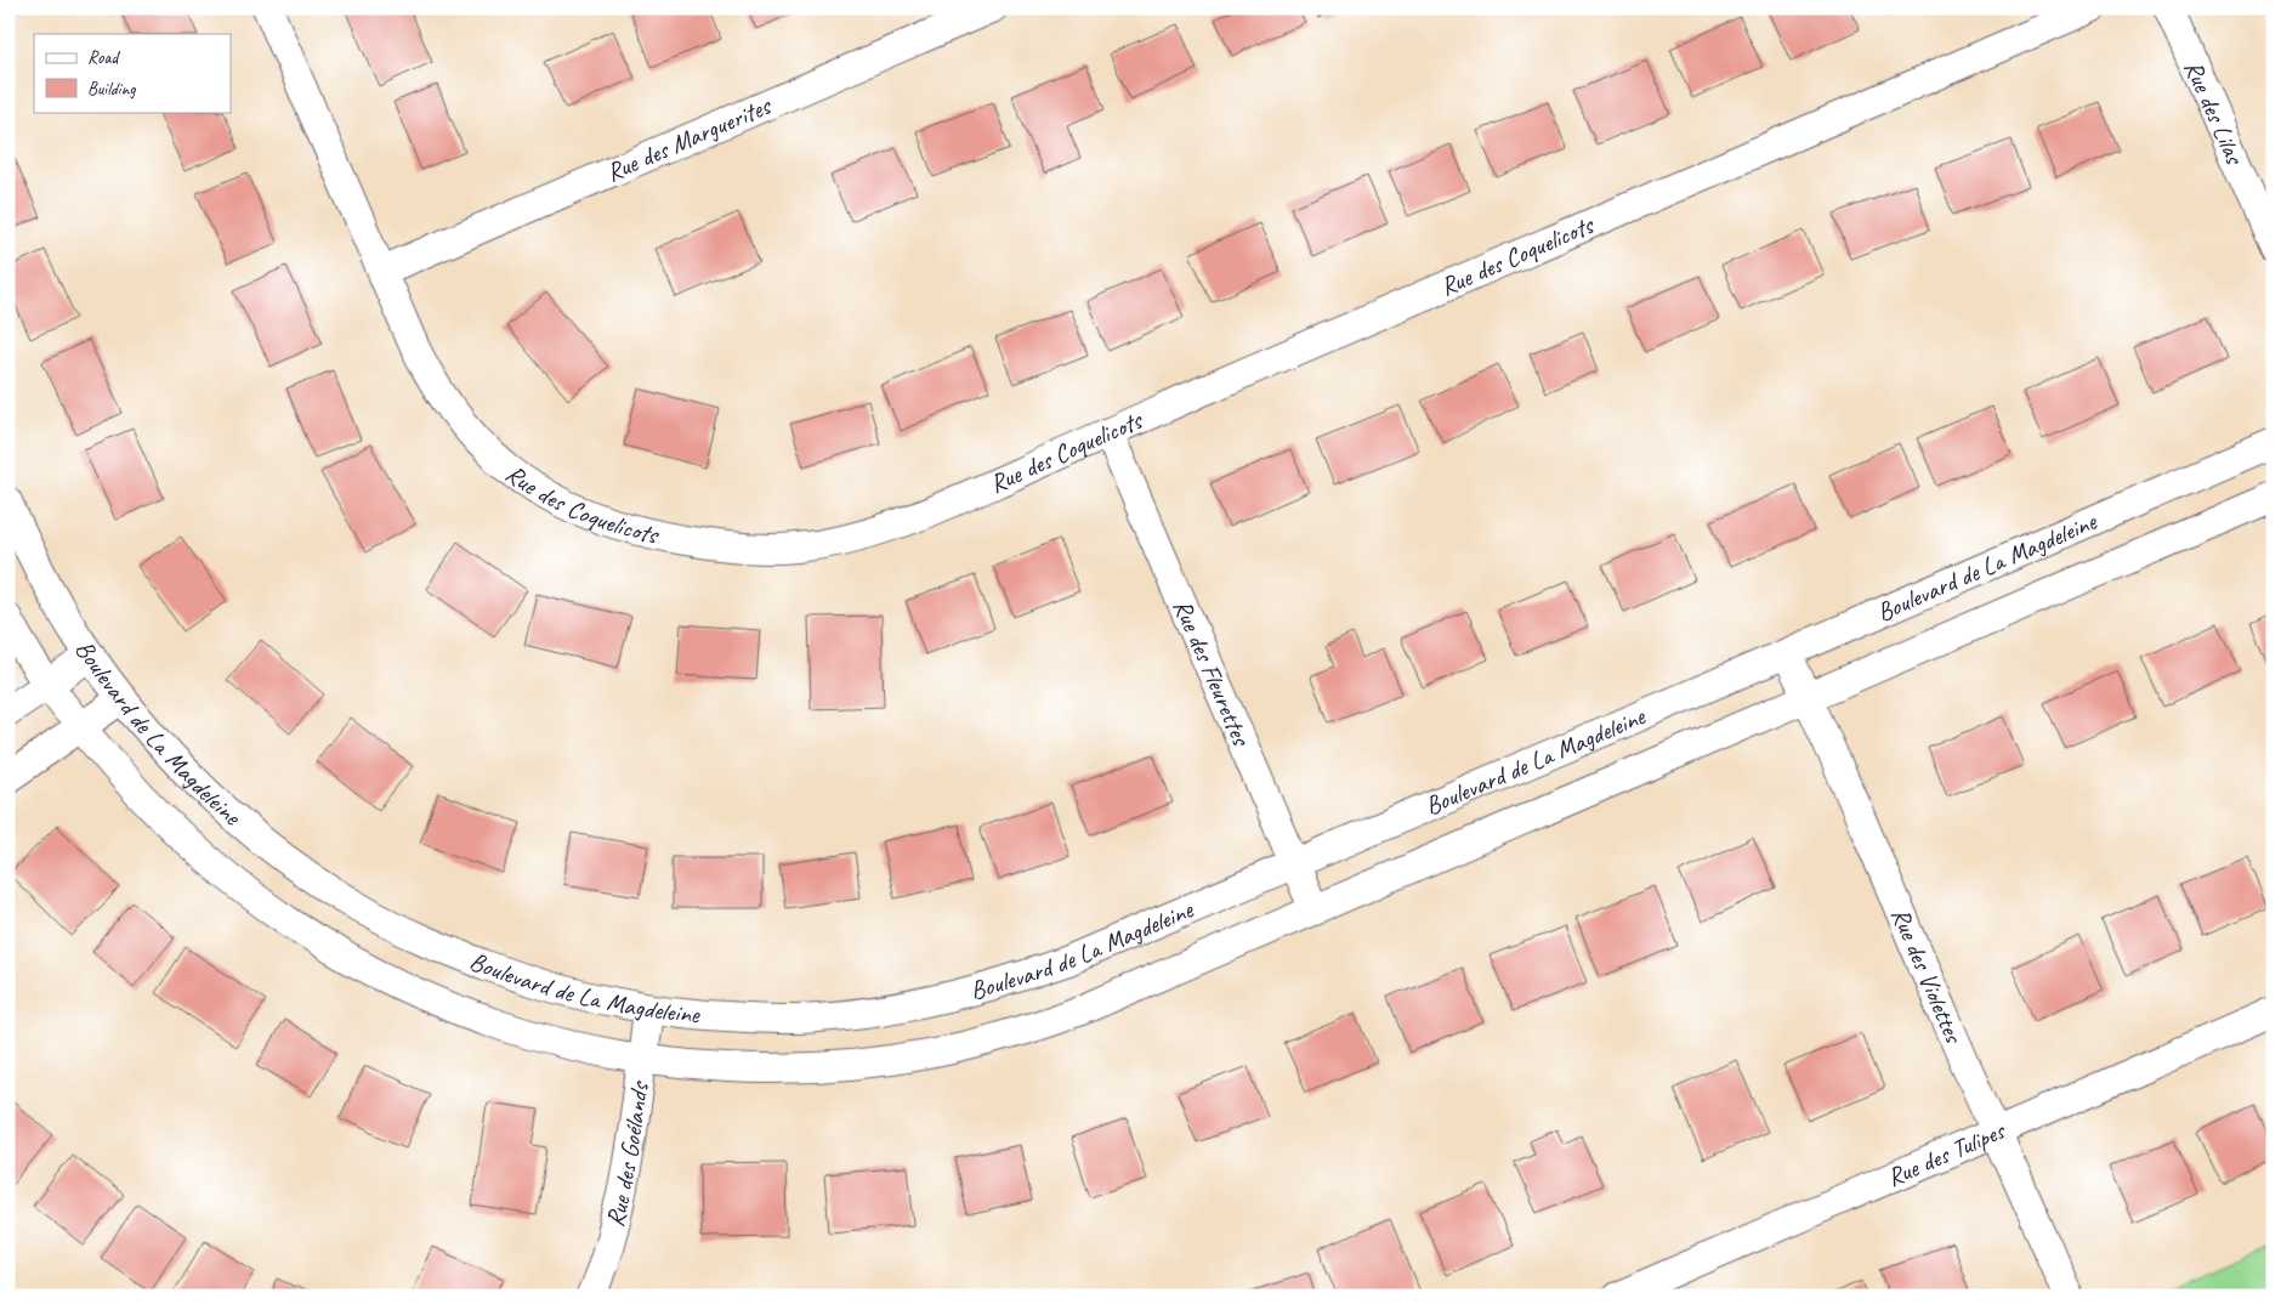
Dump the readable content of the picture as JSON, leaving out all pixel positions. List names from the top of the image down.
{
  "streets": {
    "street": [
      "Rue des Lilas",
      "Rue des Marguerites",
      "Rue des Coquelicots",
      "Boulevard de La Magdeleine",
      "Rue des Fleurettes",
      "Rue des Violettes",
      "Rue des Tulipes",
      "Rue des Goélands"
    ]
  },
  "crossings": [
    ["Rue des Marguerites", "Rue des Coquelicots"],
    ["Rue des Coquelicots", "Rue des Fleurettes"],
    ["Boulevard de La Magdeleine", "Rue des Fleurettes"],
    ["Boulevard de La Magdeleine", "Rue des Violettes"],
    ["Boulevard de La Magdeleine", "Rue des Goélands"],
    ["Rue des Violettes", "Rue des Tulipes"]
  ],
  "legend": ["Road", "Building"]
}
